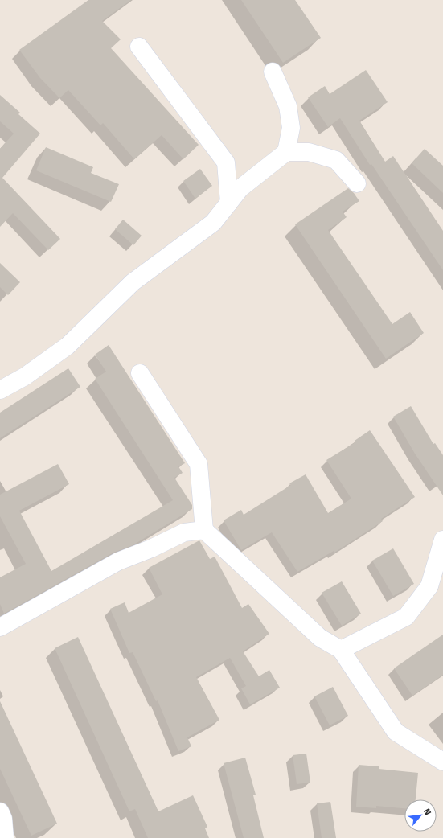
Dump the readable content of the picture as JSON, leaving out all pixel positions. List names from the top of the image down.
{
  "north": "top right"
}
